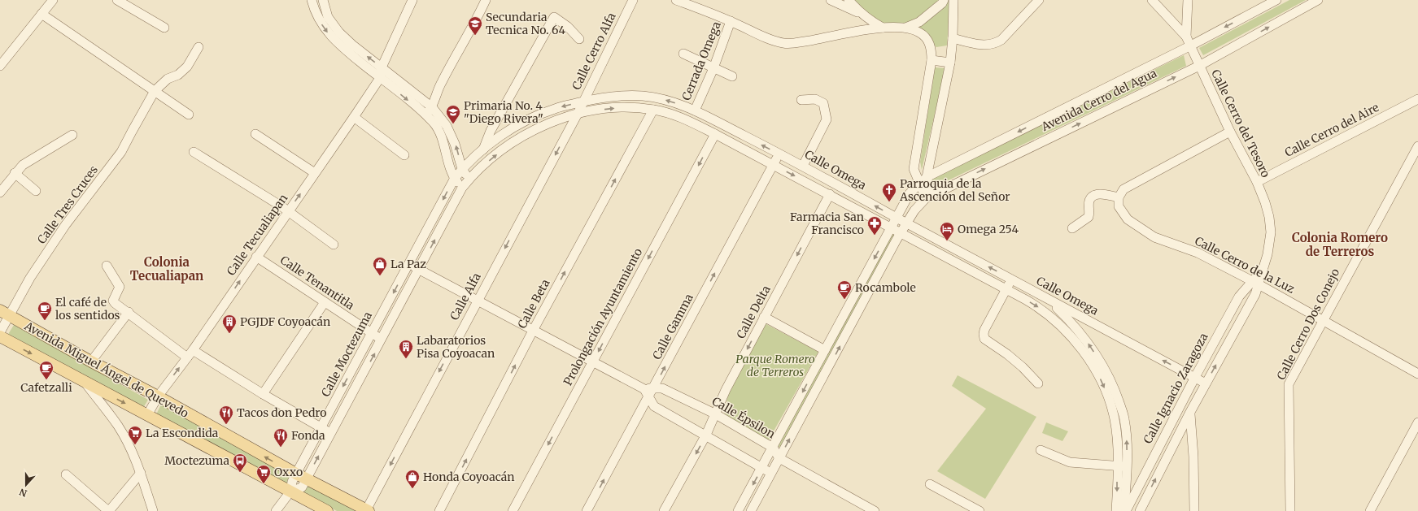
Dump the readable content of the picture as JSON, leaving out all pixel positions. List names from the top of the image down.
{
  "streets": {
    "main road": ["Avenida Miguel Ángel de Quevedo"],
    "street": [
      "Calle Cerro Alfa",
      "Cerrada Omega",
      "Avenida Cerro del Agua",
      "Calle Cerro del Tesoro",
      "Calle Cerro del Aire",
      "Calle Omega",
      "Calle Tres Cruces",
      "Calle Tecualiapan",
      "Calle Cerro de la Luz",
      "Calle Tenantitla",
      "Calle Alfa",
      "Calle Beta",
      "Calle Delta",
      "Prolongación Ayuntamiento",
      "Calle Cerro Dos Conejo",
      "Calle Gamma",
      "Calle Moctezuma",
      "Calle Ignacio Zaragoza",
      "Calle Épsilon"
    ]
  },
  "crossings": [
    ["Calle Cerro Alfa", "Calle Omega"],
    ["Calle Cerro Alfa", "Calle Alfa"],
    ["Cerrada Omega", "Calle Omega"],
    ["Avenida Cerro del Agua", "Calle Cerro del Tesoro"],
    ["Avenida Cerro del Agua", "Calle Omega"],
    ["Avenida Cerro del Agua", "Calle Épsilon"],
    ["Calle Cerro del Tesoro", "Calle Cerro del Aire"],
    ["Calle Cerro del Tesoro", "Calle Cerro de la Luz"],
    ["Calle Cerro del Tesoro", "Calle Ignacio Zaragoza"],
    ["Calle Omega", "Calle Alfa"],
    ["Calle Omega", "Calle Beta"],
    ["Calle Omega", "Calle Delta"],
    ["Calle Omega", "Prolongación Ayuntamiento"],
    ["Calle Omega", "Calle Gamma"],
    ["Calle Omega", "Calle Moctezuma"],
    ["Calle Omega", "Calle Ignacio Zaragoza"],
    ["Calle Tres Cruces", "Avenida Miguel Ángel de Quevedo"],
    ["Calle Tecualiapan", "Calle Tenantitla"],
    ["Calle Tecualiapan", "Avenida Miguel Ángel de Quevedo"],
    ["Calle Cerro de la Luz", "Calle Cerro Dos Conejo"],
    ["Calle Cerro de la Luz", "Calle Ignacio Zaragoza"],
    ["Calle Tenantitla", "Calle Moctezuma"],
    ["Calle Alfa", "Avenida Miguel Ángel de Quevedo"],
    ["Calle Alfa", "Calle Épsilon"],
    ["Calle Beta", "Calle Épsilon"],
    ["Calle Delta", "Calle Épsilon"],
    ["Prolongación Ayuntamiento", "Calle Épsilon"],
    ["Calle Gamma", "Calle Épsilon"],
    ["Calle Moctezuma", "Avenida Miguel Ángel de Quevedo"],
    ["Calle Moctezuma", "Calle Épsilon"]
  ],
  "one_way": [
    "Calle Tecualiapan",
    "Calle Alfa",
    "Calle Beta",
    "Calle Delta",
    "Prolongación Ayuntamiento",
    "Calle Gamma"
  ],
  "districts": ["Colonia Romero de Terreros", "Colonia Tecualiapan"],
  "parks": ["Parque Romero de Terreros"],
  "places": {
    "school or university": ["Secundaria Tecnica No. 64", "Primaria No. 4 \"Diego Rivera\""],
    "church": ["Parroquia de la Ascención del Señor"],
    "pharmacy": ["Farmacia San Francisco"],
    "hotel": ["Omega 254"],
    "shop": ["La Paz", "Honda Coyoacán"],
    "cafe": ["Rocambole", "El café de los sentidos", "Cafetzalli"],
    "building": ["PGJDF Coyoacán", "Labaratorios Pisa Coyoacan"],
    "restaurant": ["Tacos don Pedro", "Fonda"],
    "supermarket": ["La Escondida", "Oxxo"],
    "bus stop": ["Moctezuma"]
  },
  "north": "bottom"
}
